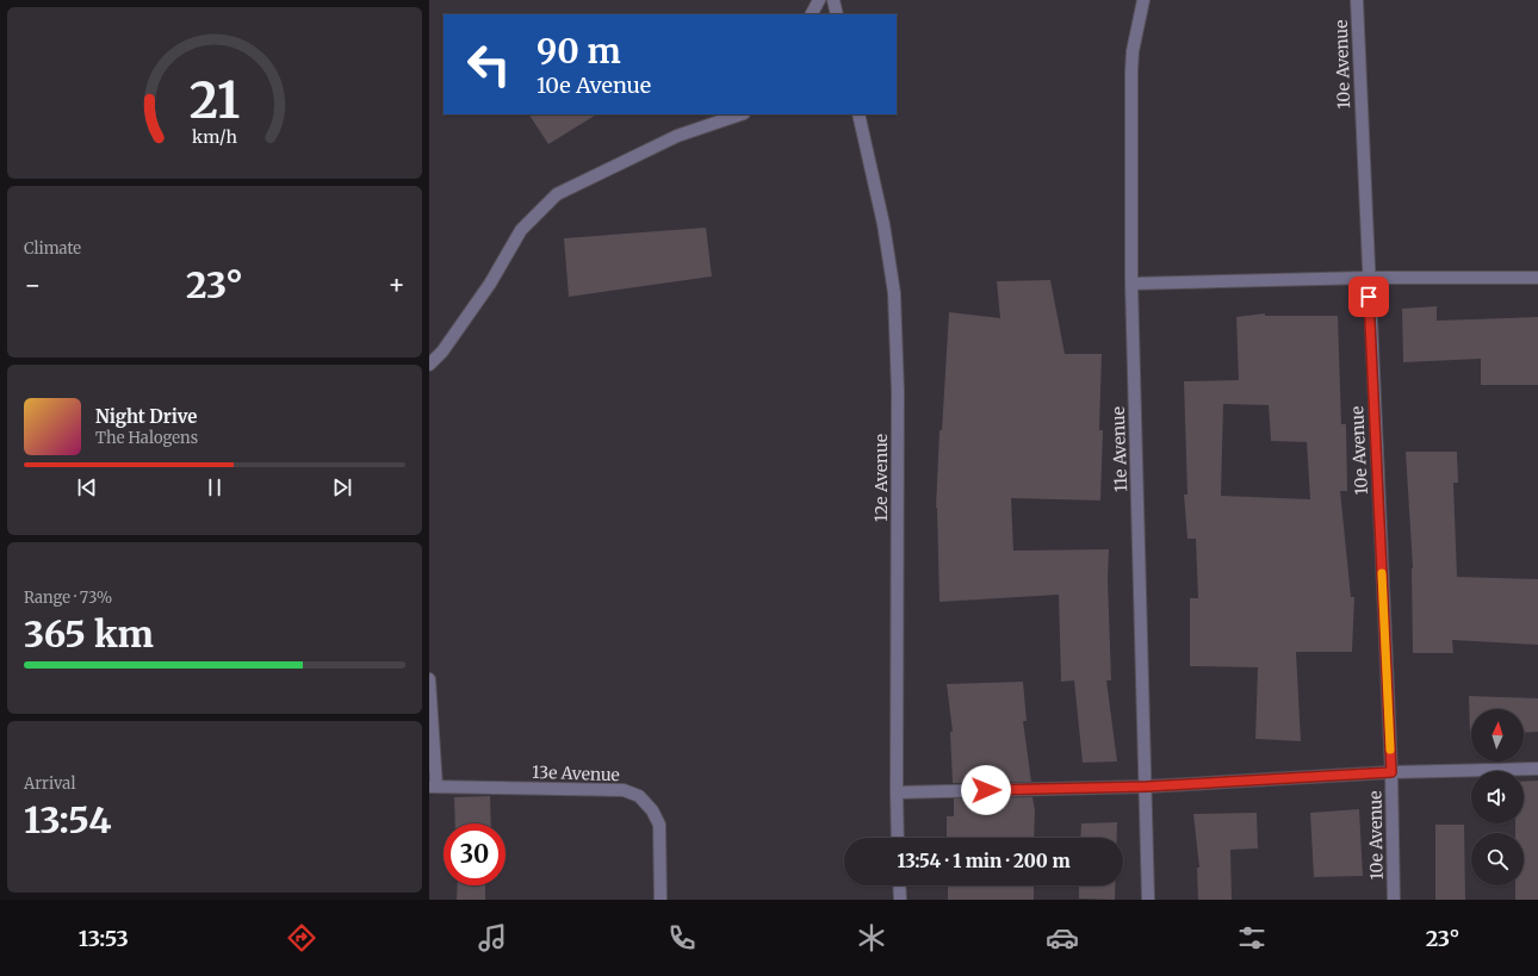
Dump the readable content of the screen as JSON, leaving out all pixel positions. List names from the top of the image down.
{
  "streets": {
    "street": [
      "10e Avenue",
      "11e Avenue",
      "12e Avenue",
      "13e Avenue"
    ]
  },
  "north": "top",
  "page": {
    "turn": ["90 m", "10e Avenue"],
    "tile": [
      "Climate",
      ["Range · 73%", "365 km"],
      ["Arrival", "13:54"]
    ],
    "heat": ["−", "23°", "+"],
    "song": ["Night Drive", "The Halogens"],
    "limit": "30",
    "trip": "13:54 · 1 min · 200 m",
    "tabs": ["13:53", "23°"],
    "gauge": ["21", "km/h"]
  }
}
